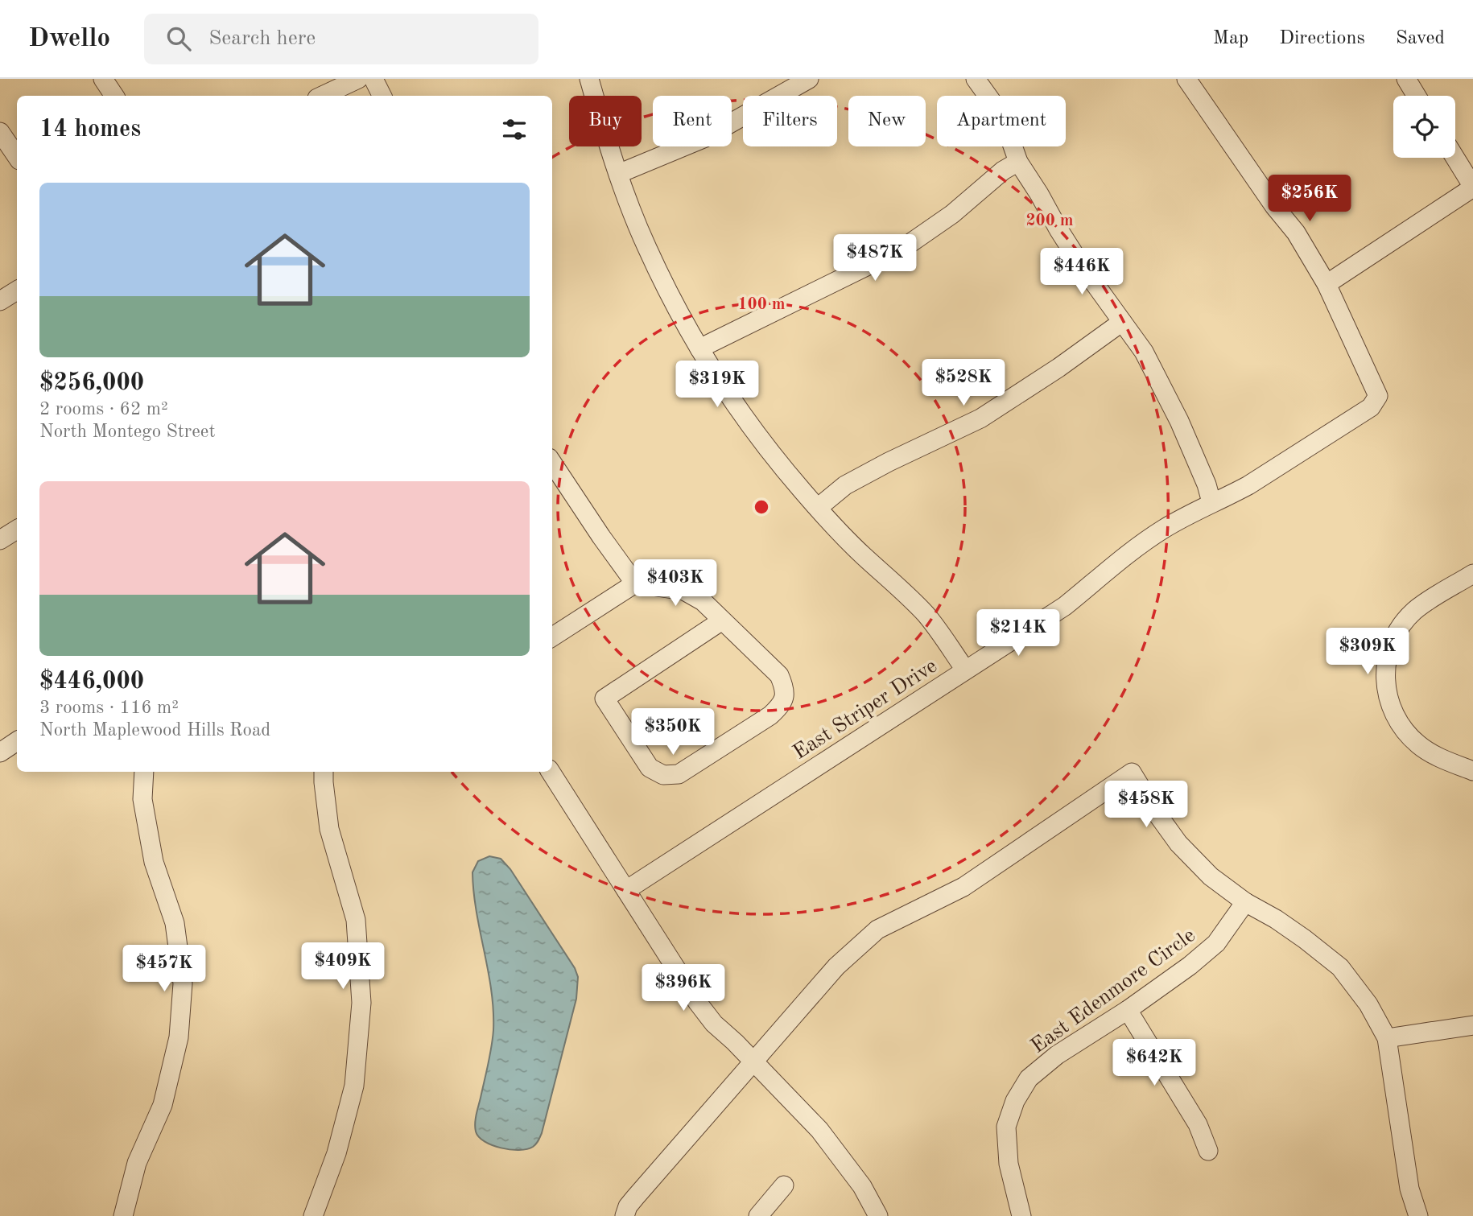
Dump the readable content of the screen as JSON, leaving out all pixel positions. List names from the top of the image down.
{
  "streets": {
    "street": ["East Striper Drive", "East Edenmore Circle"]
  },
  "page": {
    "header": "Dwello",
    "search": "Search here",
    "nav": ["Map", "Directions", "Saved"],
    "chip": [
      "Buy",
      "Rent",
      "Filters",
      "New",
      "Apartment"
    ],
    "heading": "14 homes",
    "list": [
      {
        "name": "$256,000",
        "note": "2 rooms · 62 m² · North Montego Street"
      },
      {
        "name": "$446,000",
        "note": "3 rooms · 116 m² · North Maplewood Hills Road"
      }
    ],
    "price": [
      "$256K",
      "$487K",
      "$446K",
      "$528K",
      "$319K",
      "$403K",
      "$214K",
      "$309K",
      "$350K",
      "$458K",
      "$409K",
      "$457K",
      "$396K",
      "$642K"
    ]
  },
  "rings": ["200 m", "100 m"]
}
